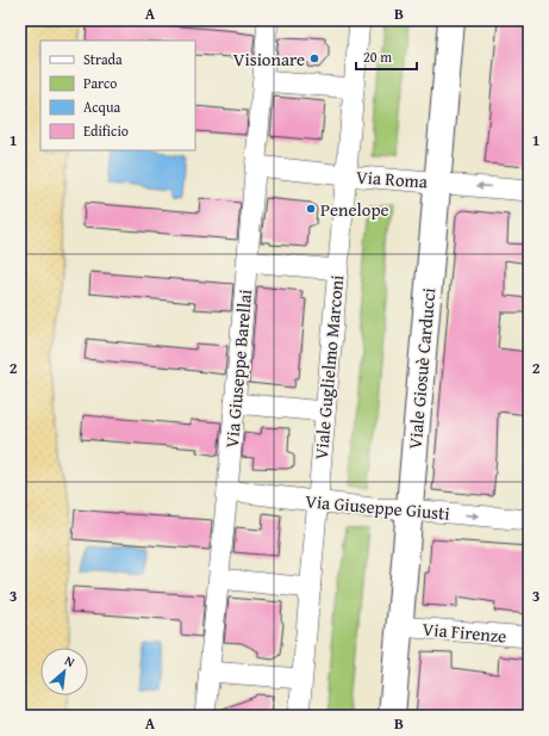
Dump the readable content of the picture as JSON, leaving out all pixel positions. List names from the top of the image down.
{
  "streets": {
    "street": [
      "Via Roma",
      "Viale Guglielmo Marconi",
      "Via Giuseppe Barellai",
      "Viale Giosuè Carducci",
      "Via Giuseppe Giusti",
      "Via Firenze"
    ]
  },
  "crossings": [
    ["Via Roma", "Viale Guglielmo Marconi"],
    ["Via Roma", "Via Giuseppe Barellai"],
    ["Via Roma", "Viale Giosuè Carducci"],
    ["Viale Guglielmo Marconi", "Via Giuseppe Giusti"],
    ["Via Giuseppe Barellai", "Via Giuseppe Giusti"],
    ["Viale Giosuè Carducci", "Via Giuseppe Giusti"],
    ["Viale Giosuè Carducci", "Via Firenze"]
  ],
  "one_way": ["Via Giuseppe Giusti"],
  "places": ["Visionare", "Penelope"],
  "legend": [
    "Strada",
    "Parco",
    "Acqua",
    "Edificio"
  ],
  "scale_bar": "20 m",
  "north": "top right",
  "grid": {
    "columns": ["A", "B"],
    "rows": ["1", "2", "3"]
  }
}
